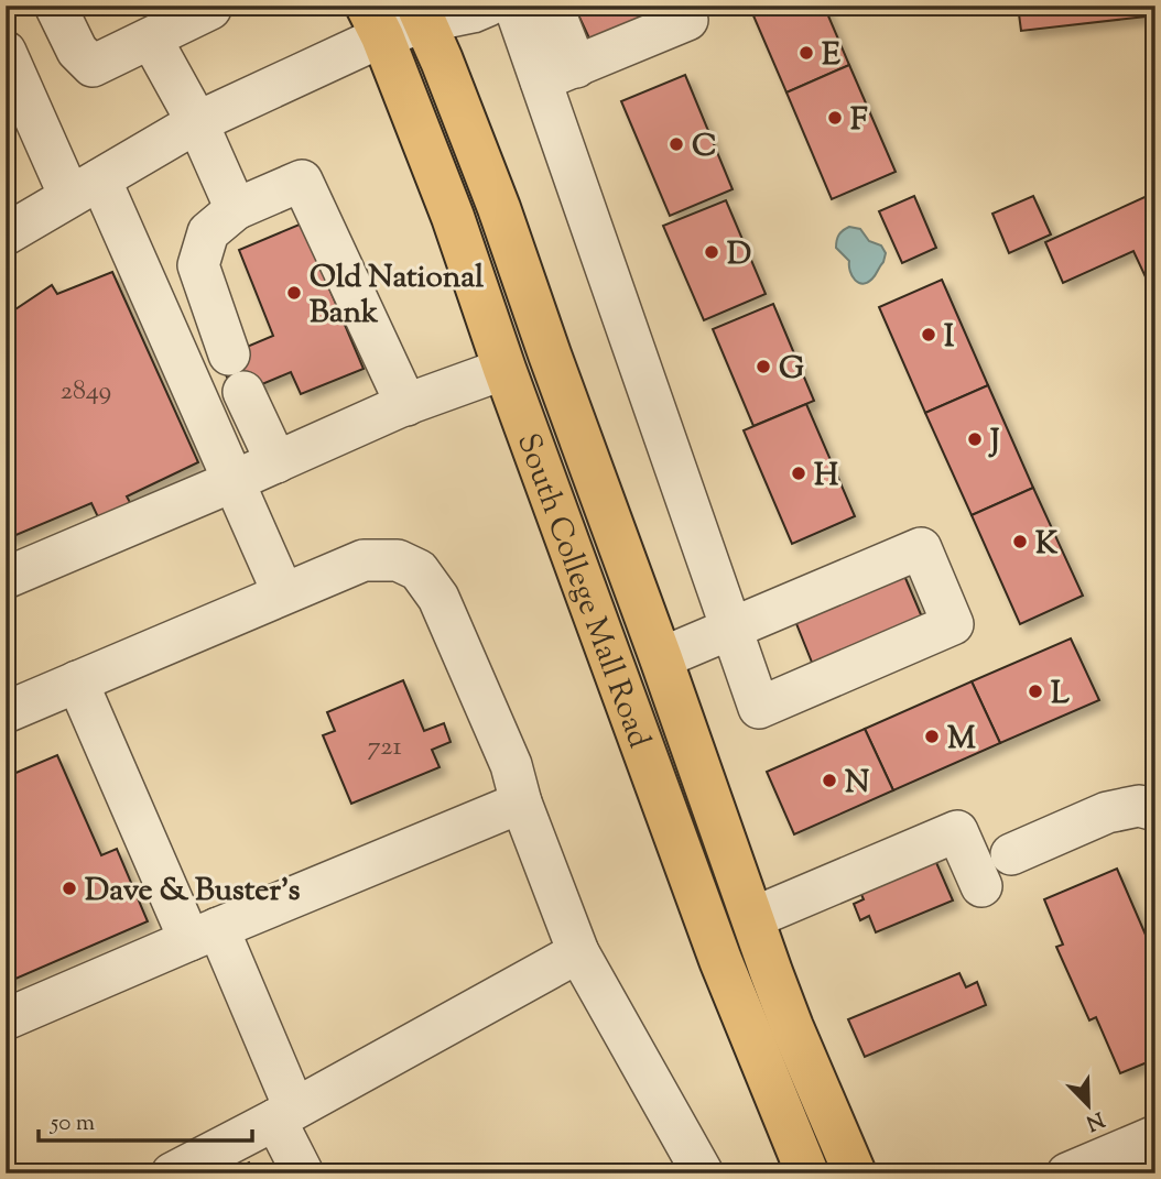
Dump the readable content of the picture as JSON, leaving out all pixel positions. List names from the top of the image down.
{
  "streets": {
    "main road": ["South College Mall Road"]
  },
  "places": [
    "E",
    "F",
    "C",
    "D",
    "Old National Bank",
    "I",
    "G",
    "J",
    "H",
    "K",
    "L",
    "M",
    "N",
    "Dave & Buster's"
  ],
  "house_numbers": ["2849", "721"],
  "scale_bar": "50 m",
  "north": "bottom right"
}
